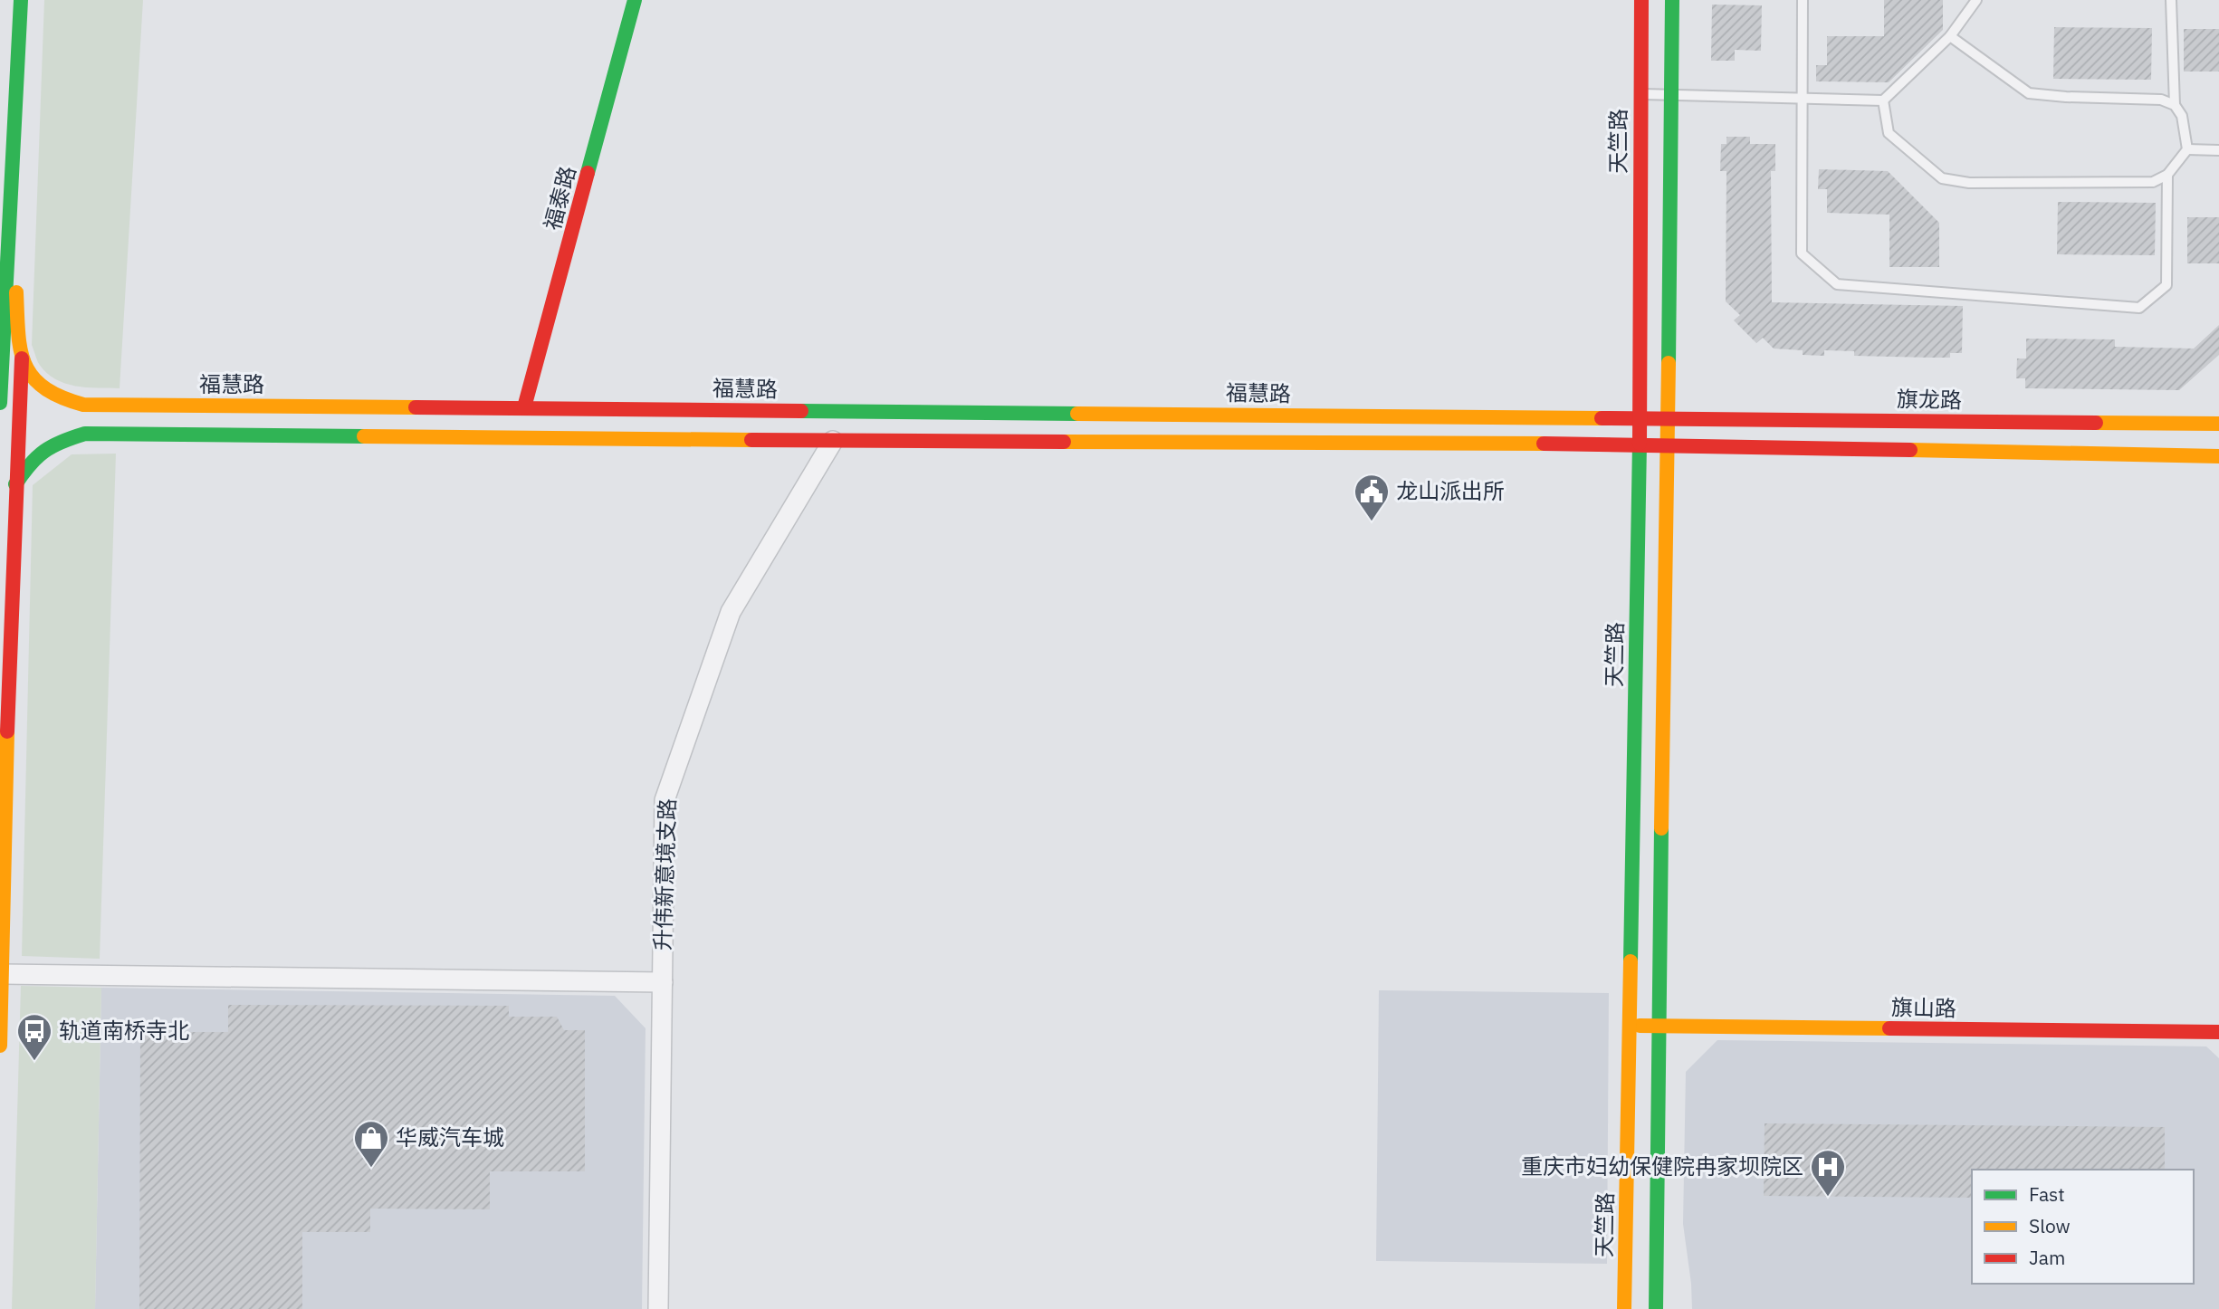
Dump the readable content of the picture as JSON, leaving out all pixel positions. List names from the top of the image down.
{
  "streets": {
    "main road": [
      "天竺路",
      "福泰路",
      "福慧路",
      "旗龙路",
      "旗山路"
    ],
    "street": ["升伟新意境支路"]
  },
  "crossings": [
    ["天竺路", "福慧路"],
    ["天竺路", "旗龙路"],
    ["天竺路", "旗山路"],
    ["福泰路", "福慧路"],
    ["福慧路", "旗龙路"]
  ],
  "places": {
    "public building": ["龙山派出所"],
    "bus stop": ["轨道南桥寺北"],
    "shop": ["华威汽车城"],
    "hospital": ["重庆市妇幼保健院冉家坝院区"]
  },
  "legend": ["Fast", "Slow", "Jam"]
}
